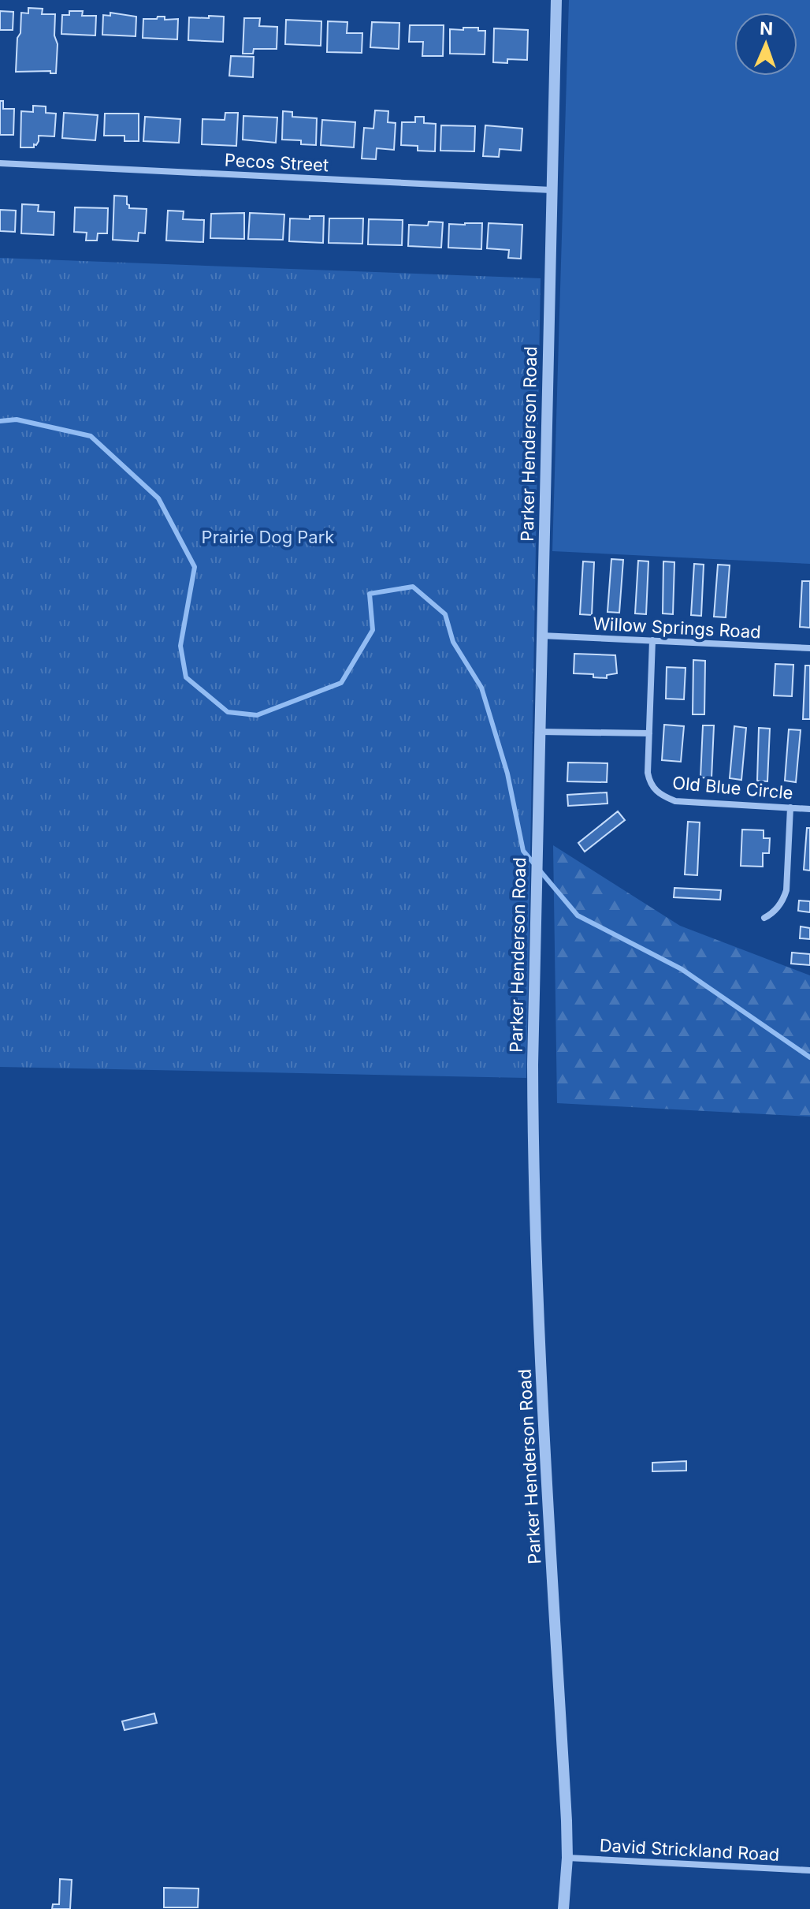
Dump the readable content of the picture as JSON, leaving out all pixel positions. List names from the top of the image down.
{
  "streets": {
    "street": [
      "Pecos Street",
      "Parker Henderson Road",
      "Willow Springs Road",
      "Old Blue Circle",
      "David Strickland Road"
    ]
  },
  "crossings": [
    ["Pecos Street", "Parker Henderson Road"],
    ["Parker Henderson Road", "Willow Springs Road"],
    ["Parker Henderson Road", "David Strickland Road"],
    ["Willow Springs Road", "Old Blue Circle"]
  ],
  "parks": ["Prairie Dog Park"],
  "north": "top"
}
